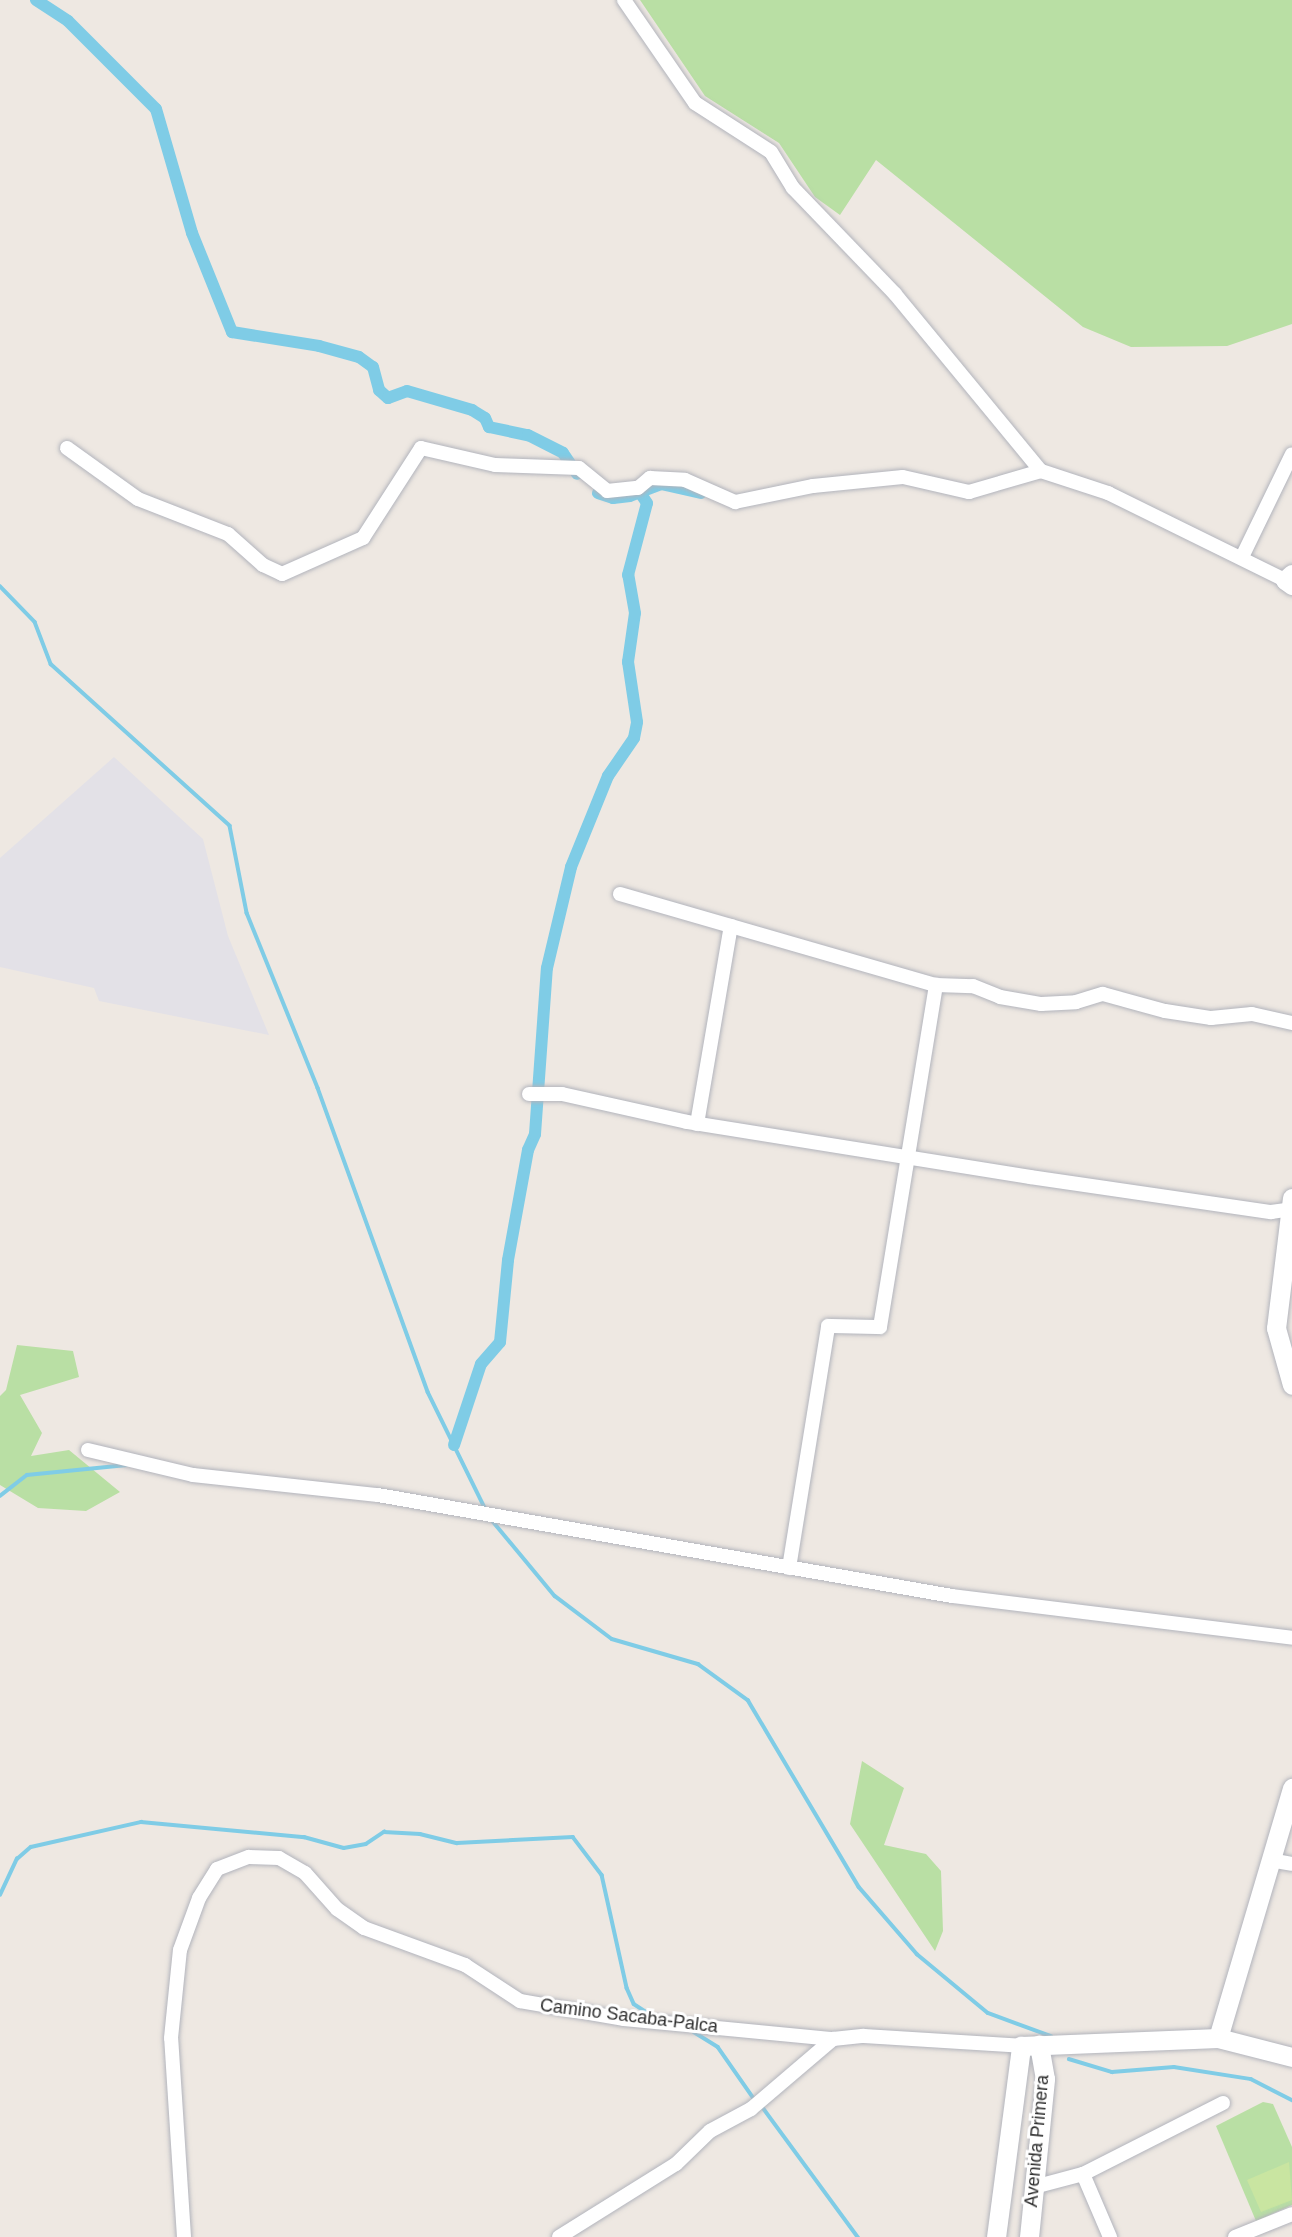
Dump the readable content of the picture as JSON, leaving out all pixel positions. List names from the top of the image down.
{
  "streets": {
    "main road": ["Camino Sacaba-Palca", "Avenida Primera"]
  },
  "crossings": [
    ["Camino Sacaba-Palca", "Avenida Primera"]
  ]
}
